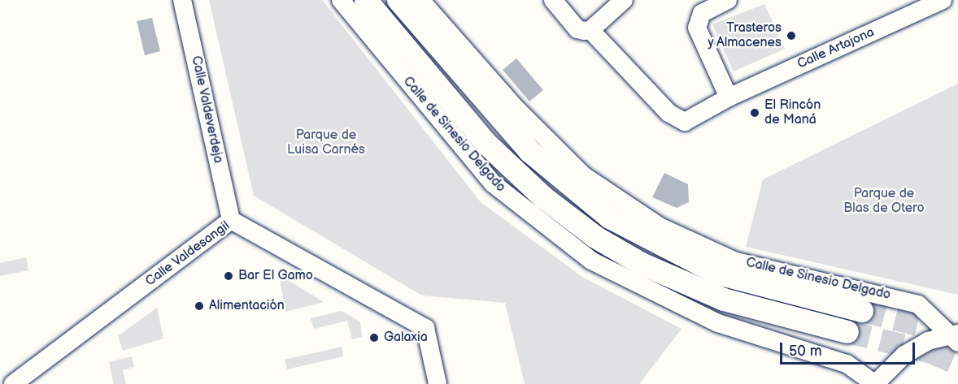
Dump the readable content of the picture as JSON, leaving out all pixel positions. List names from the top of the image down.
{
  "streets": {
    "main road": ["Calle de Sinesio Delgado"],
    "street": ["Calle Artajona", "Calle Valdeverdeja", "Calle Valdesangil"]
  },
  "crossings": [
    ["Calle Valdeverdeja", "Calle Valdesangil"]
  ],
  "parks": ["Parque de Luisa Carnés", "Parque de Blas de Otero"],
  "places": [
    "Trasteros y Almacenes",
    "El Rincón de Maná",
    "Bar El Gamo",
    "Alimentación",
    "Galaxia"
  ],
  "scale_bar": "50 m"
}
